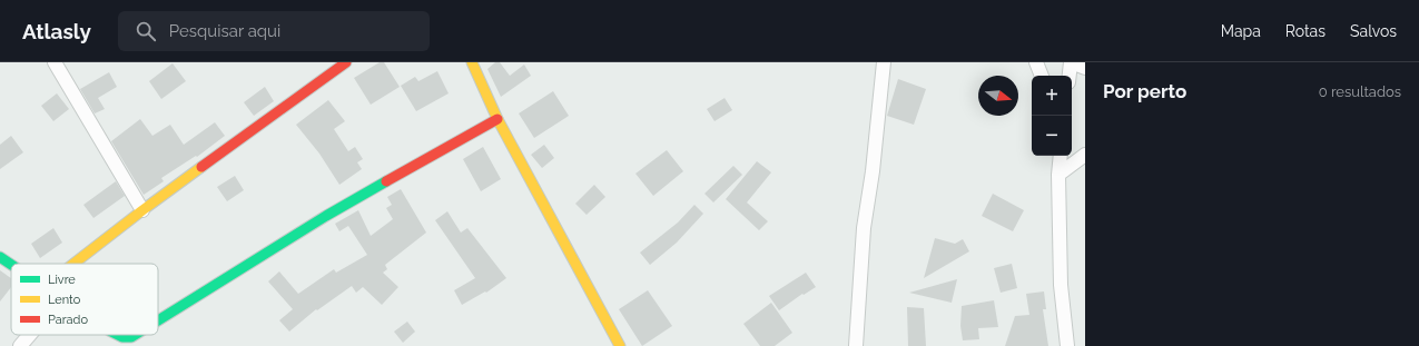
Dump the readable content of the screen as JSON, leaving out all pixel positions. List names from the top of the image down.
{
  "legend": ["Livre", "Lento", "Parado"],
  "north": "right",
  "page": {
    "header": "Atlasly",
    "search": "Pesquisar aqui",
    "nav": ["Mapa", "Rotas", "Salvos"],
    "heading": ["Por perto", "0 resultados"],
    "map_buttons": ["+", "−"]
  }
}
